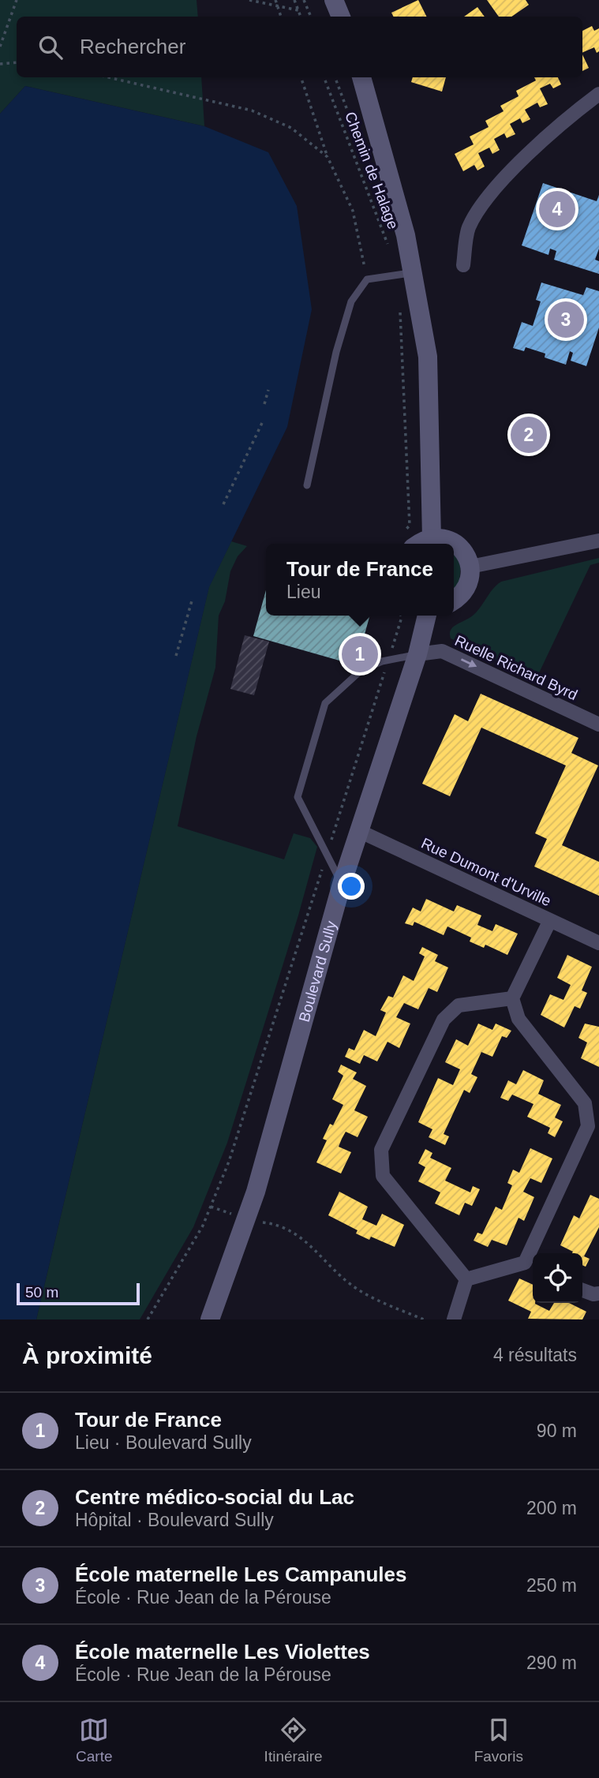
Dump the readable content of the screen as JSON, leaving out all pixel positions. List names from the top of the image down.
{
  "streets": {
    "main road": ["Boulevard Sully"],
    "street": ["Ruelle Richard Byrd", "Rue Dumont d'Urville"],
    "path": ["Chemin de Halage"]
  },
  "crossings": [
    ["Ruelle Richard Byrd", "Boulevard Sully"],
    ["Rue Dumont d'Urville", "Boulevard Sully"]
  ],
  "one_way": ["Ruelle Richard Byrd"],
  "scale_bar": "50 m",
  "page": {
    "search": "Rechercher",
    "pins": [
      "4",
      "3",
      "2",
      "1"
    ],
    "popup": ["Tour de France", "Lieu"],
    "scale": "50 m",
    "heading": ["À proximité", "4 résultats"],
    "list": [
      {
        "mark": "1",
        "name": "Tour de France",
        "note": "Lieu · Boulevard Sully",
        "value": "90 m"
      },
      {
        "mark": "2",
        "name": "Centre médico-social du Lac",
        "note": "Hôpital · Boulevard Sully",
        "value": "200 m"
      },
      {
        "mark": "3",
        "name": "École maternelle Les Campanules",
        "note": "École · Rue Jean de la Pérouse",
        "value": "250 m"
      },
      {
        "mark": "4",
        "name": "École maternelle Les Violettes",
        "note": "École · Rue Jean de la Pérouse",
        "value": "290 m"
      }
    ],
    "nav": ["Carte", "Itinéraire", "Favoris"]
  }
}
